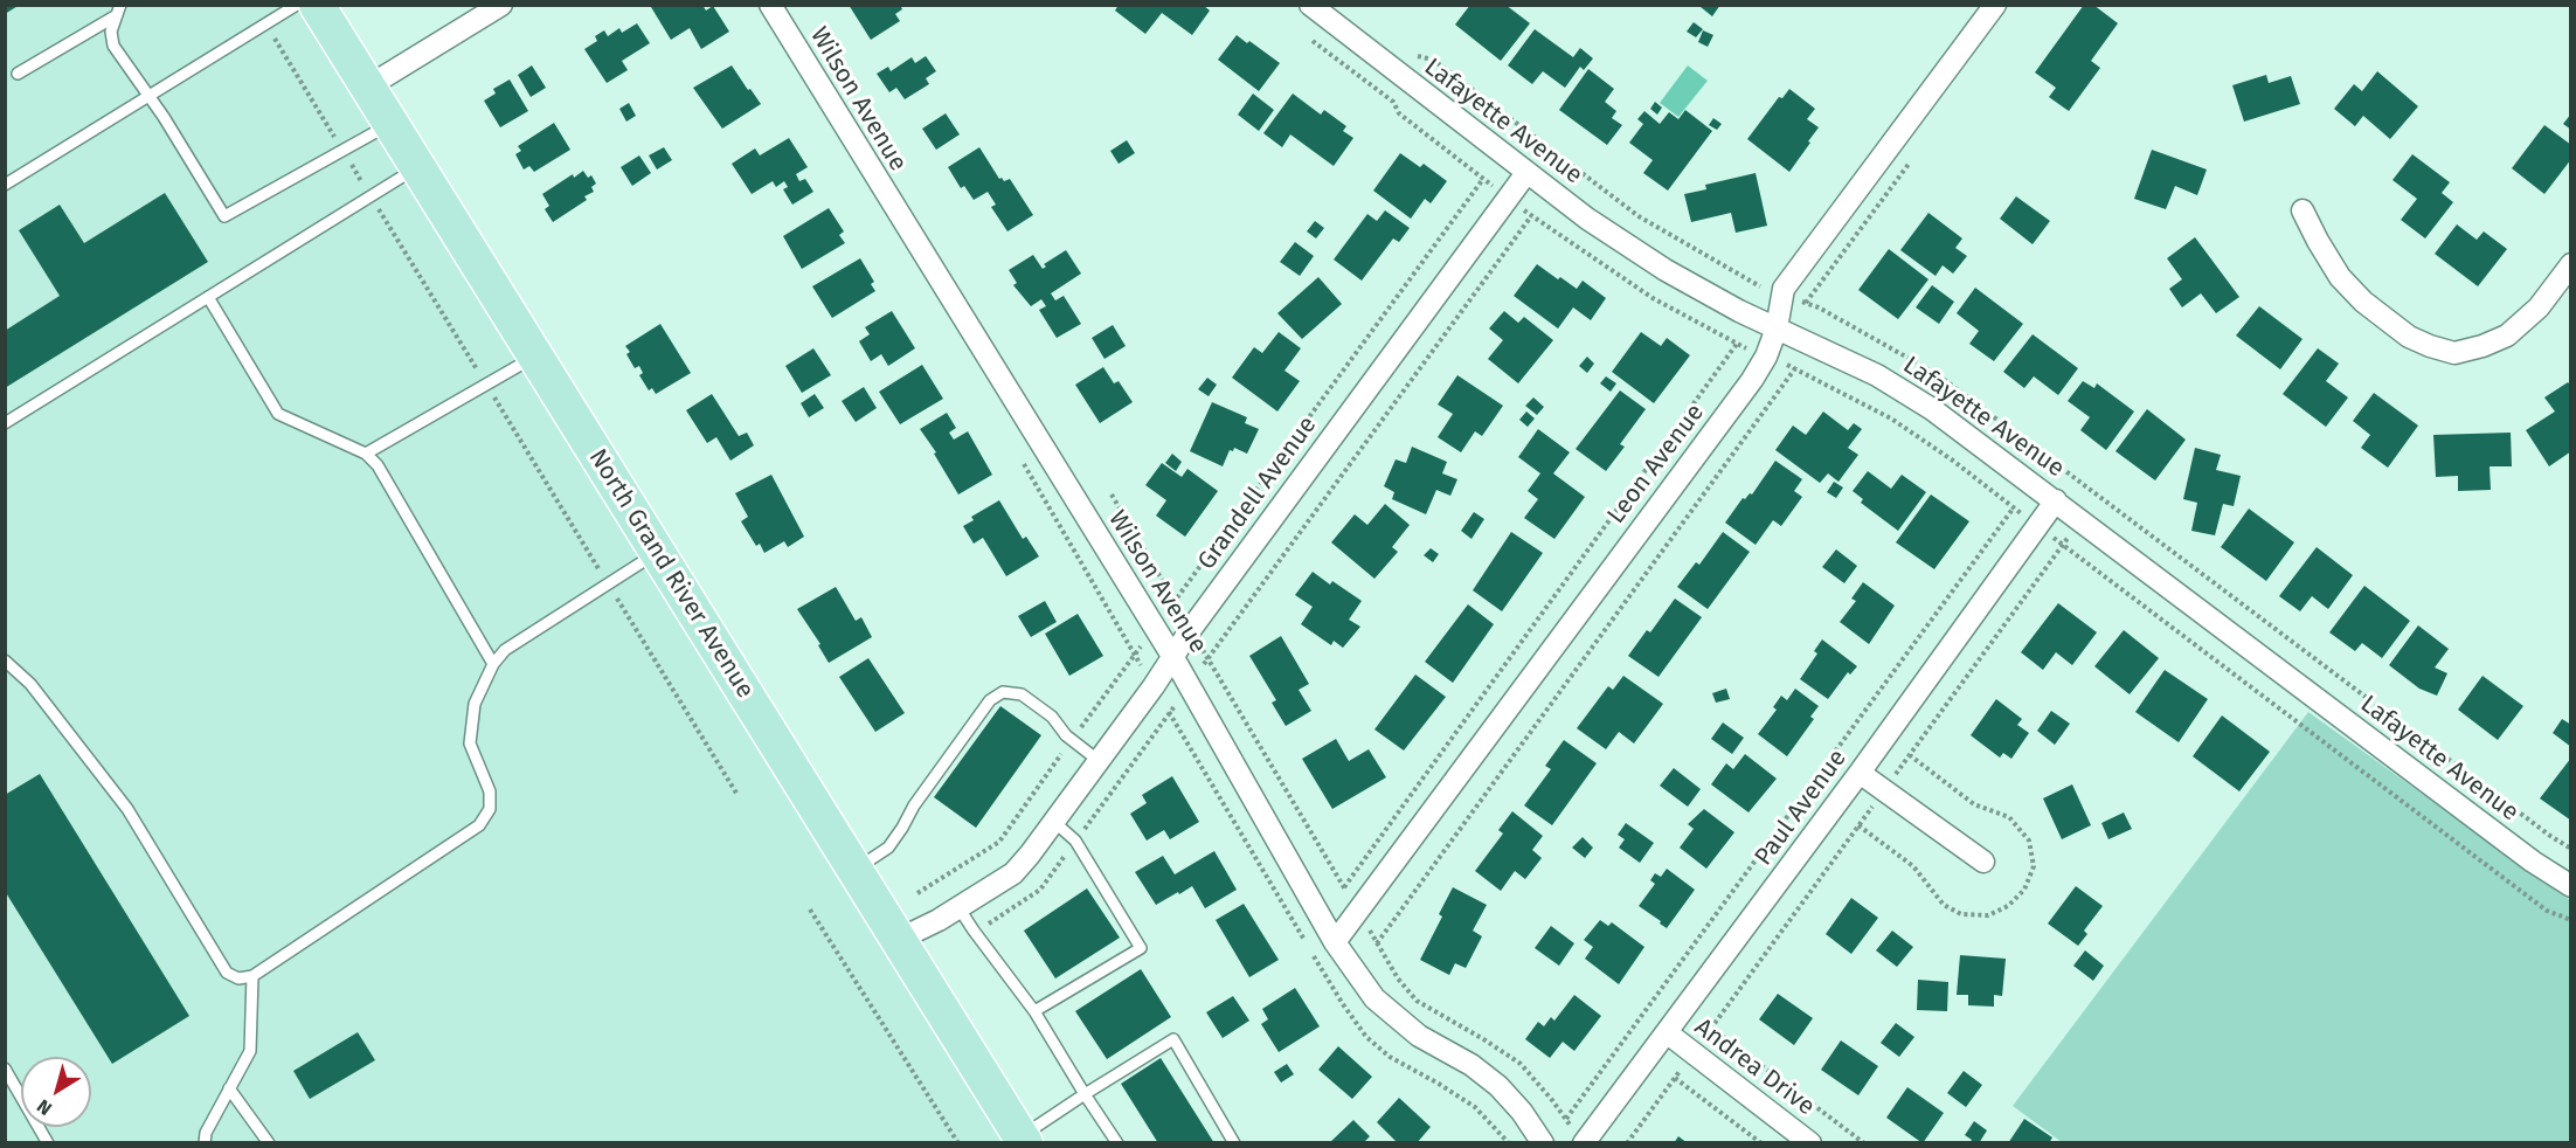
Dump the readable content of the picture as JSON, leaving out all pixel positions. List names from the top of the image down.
{
  "streets": {
    "main road": ["North Grand River Avenue"],
    "street": [
      "Wilson Avenue",
      "Lafayette Avenue",
      "Leon Avenue",
      "Grandell Avenue",
      "Paul Avenue",
      "Andrea Drive"
    ]
  },
  "crossings": [
    ["Wilson Avenue", "Leon Avenue"],
    ["Wilson Avenue", "Grandell Avenue"],
    ["Lafayette Avenue", "Leon Avenue"],
    ["Lafayette Avenue", "Grandell Avenue"],
    ["Lafayette Avenue", "Paul Avenue"],
    ["Grandell Avenue", "North Grand River Avenue"],
    ["Paul Avenue", "Andrea Drive"]
  ],
  "north": "bottom left"
}
